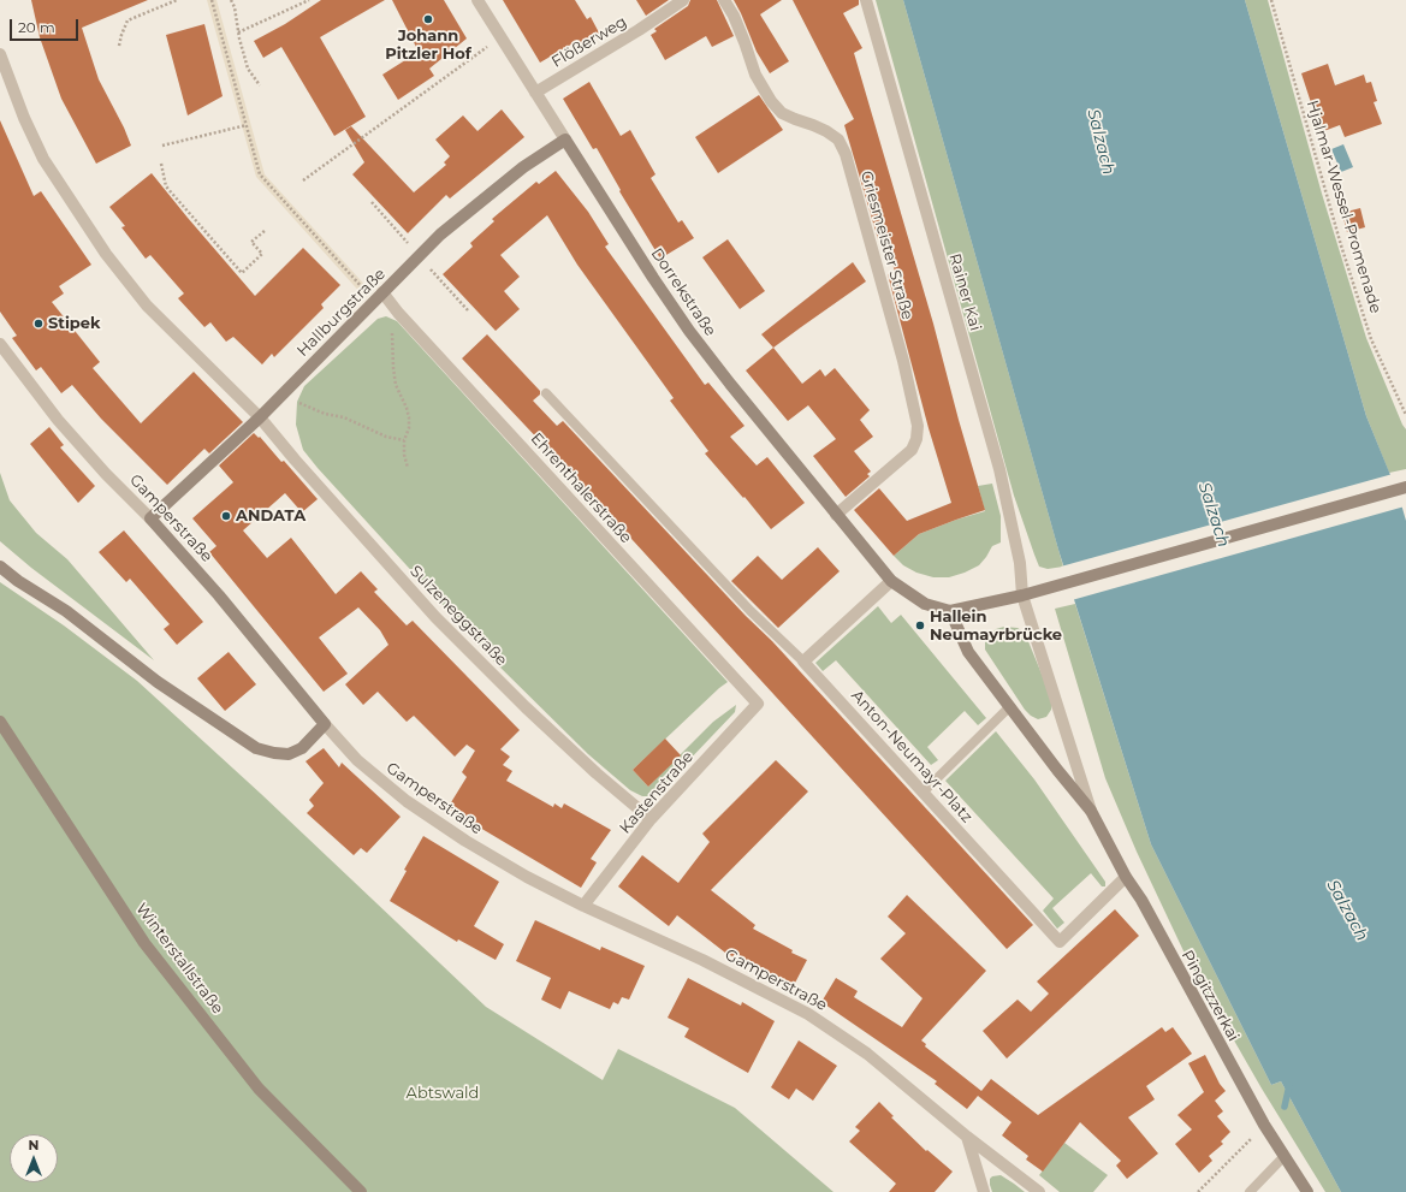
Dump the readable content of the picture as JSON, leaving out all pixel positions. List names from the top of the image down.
{
  "streets": {
    "street": [
      "Flößerweg",
      "Griesmeister Straße",
      "Dorrekstraße",
      "Rainer Kai",
      "Hallburgstraße",
      "Ehrenthalerstraße",
      "Gamperstraße",
      "Sulzeneggstraße",
      "Anton-Neumayr-Platz",
      "Kastenstraße",
      "Winterstallstraße",
      "Pingitzzerkai"
    ],
    "path": ["Hjalmar-Wessel-Promenade"]
  },
  "crossings": [
    ["Flößerweg", "Dorrekstraße"],
    ["Griesmeister Straße", "Dorrekstraße"],
    ["Dorrekstraße", "Hallburgstraße"],
    ["Hallburgstraße", "Ehrenthalerstraße"],
    ["Hallburgstraße", "Gamperstraße"],
    ["Hallburgstraße", "Sulzeneggstraße"],
    ["Ehrenthalerstraße", "Kastenstraße"],
    ["Gamperstraße", "Kastenstraße"],
    ["Sulzeneggstraße", "Kastenstraße"],
    ["Anton-Neumayr-Platz", "Pingitzzerkai"]
  ],
  "water": ["Salzach"],
  "parks": ["Abtswald"],
  "places": [
    "Johann Pitzler Hof",
    "Stipek",
    "ANDATA",
    "Hallein Neumayrbrücke"
  ],
  "scale_bar": "20 m",
  "north": "top"
}
